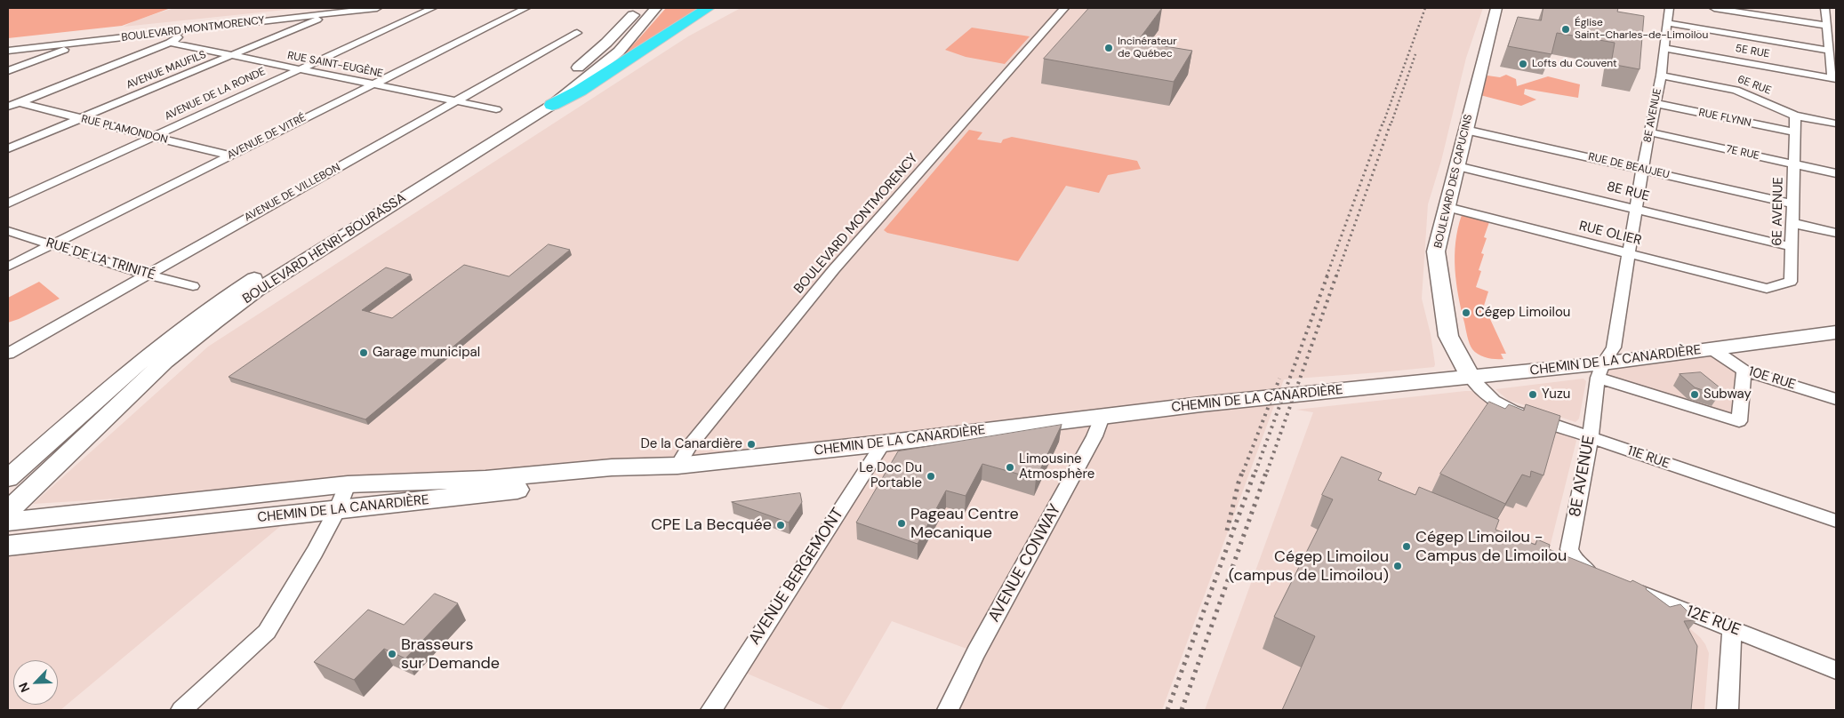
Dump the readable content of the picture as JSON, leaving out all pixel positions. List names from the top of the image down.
{
  "streets": {
    "main road": ["BOULEVARD DES CAPUCINS", "BOULEVARD HENRI-BOURASSA", "CHEMIN DE LA CANARDIÈRE"],
    "street": [
      "BOULEVARD MONTMORENCY",
      "5E RUE",
      "RUE SAINT-EUGÈNE",
      "AVENUE MAUFILS",
      "6E RUE",
      "AVENUE DE LA RONDE",
      "8E AVENUE",
      "RUE FLYNN",
      "RUE PLAMONDON",
      "AVENUE DE VITRÉ",
      "7E RUE",
      "RUE DE BEAUJEU",
      "8E RUE",
      "AVENUE DE VILLEBON",
      "6E AVENUE",
      "RUE OLIER",
      "RUE DE LA TRINITÉ",
      "10E RUE",
      "11E RUE",
      "AVENUE CONWAY",
      "AVENUE BERGEMONT",
      "12E RUE"
    ]
  },
  "crossings": [
    ["BOULEVARD MONTMORENCY", "AVENUE MAUFILS"],
    ["BOULEVARD MONTMORENCY", "CHEMIN DE LA CANARDIÈRE"],
    ["5E RUE", "8E AVENUE"],
    ["RUE SAINT-EUGÈNE", "AVENUE MAUFILS"],
    ["RUE SAINT-EUGÈNE", "AVENUE DE LA RONDE"],
    ["RUE SAINT-EUGÈNE", "AVENUE DE VITRÉ"],
    ["RUE SAINT-EUGÈNE", "AVENUE DE VILLEBON"],
    ["AVENUE MAUFILS", "RUE PLAMONDON"],
    ["6E RUE", "8E AVENUE"],
    ["6E RUE", "6E AVENUE"],
    ["AVENUE DE LA RONDE", "RUE PLAMONDON"],
    ["8E AVENUE", "RUE FLYNN"],
    ["8E AVENUE", "7E RUE"],
    ["8E AVENUE", "RUE DE BEAUJEU"],
    ["8E AVENUE", "8E RUE"],
    ["8E AVENUE", "RUE OLIER"],
    ["8E AVENUE", "CHEMIN DE LA CANARDIÈRE"],
    ["8E AVENUE", "11E RUE"],
    ["8E AVENUE", "12E RUE"],
    ["RUE FLYNN", "6E AVENUE"],
    ["RUE PLAMONDON", "AVENUE DE VITRÉ"],
    ["AVENUE DE VITRÉ", "RUE DE LA TRINITÉ"],
    ["7E RUE", "6E AVENUE"],
    ["RUE DE BEAUJEU", "BOULEVARD DES CAPUCINS"],
    ["RUE DE BEAUJEU", "6E AVENUE"],
    ["BOULEVARD DES CAPUCINS", "8E RUE"],
    ["BOULEVARD DES CAPUCINS", "RUE OLIER"],
    ["BOULEVARD DES CAPUCINS", "CHEMIN DE LA CANARDIÈRE"],
    ["BOULEVARD DES CAPUCINS", "11E RUE"],
    ["8E RUE", "6E AVENUE"],
    ["AVENUE DE VILLEBON", "RUE DE LA TRINITÉ"],
    ["6E AVENUE", "RUE OLIER"],
    ["CHEMIN DE LA CANARDIÈRE", "11E RUE"],
    ["CHEMIN DE LA CANARDIÈRE", "AVENUE CONWAY"],
    ["CHEMIN DE LA CANARDIÈRE", "AVENUE BERGEMONT"]
  ],
  "places": [
    "Église Saint-Charles-de-Limoilou",
    "Incinérateur de Québec",
    "Lofts du Couvent",
    "Cégep Limoilou",
    "Garage municipal",
    "Yuzu",
    "Subway",
    "De la Canardière",
    "Limousine Atmosphère",
    "Le Doc Du Portable",
    "Pageau Centre Mecanique",
    "CPE La Becquée",
    "Cégep Limoilou - Campus de Limoilou",
    "Cégep Limoilou (campus de Limoilou)",
    "Brasseurs sur Demande"
  ],
  "north": "bottom left"
}
